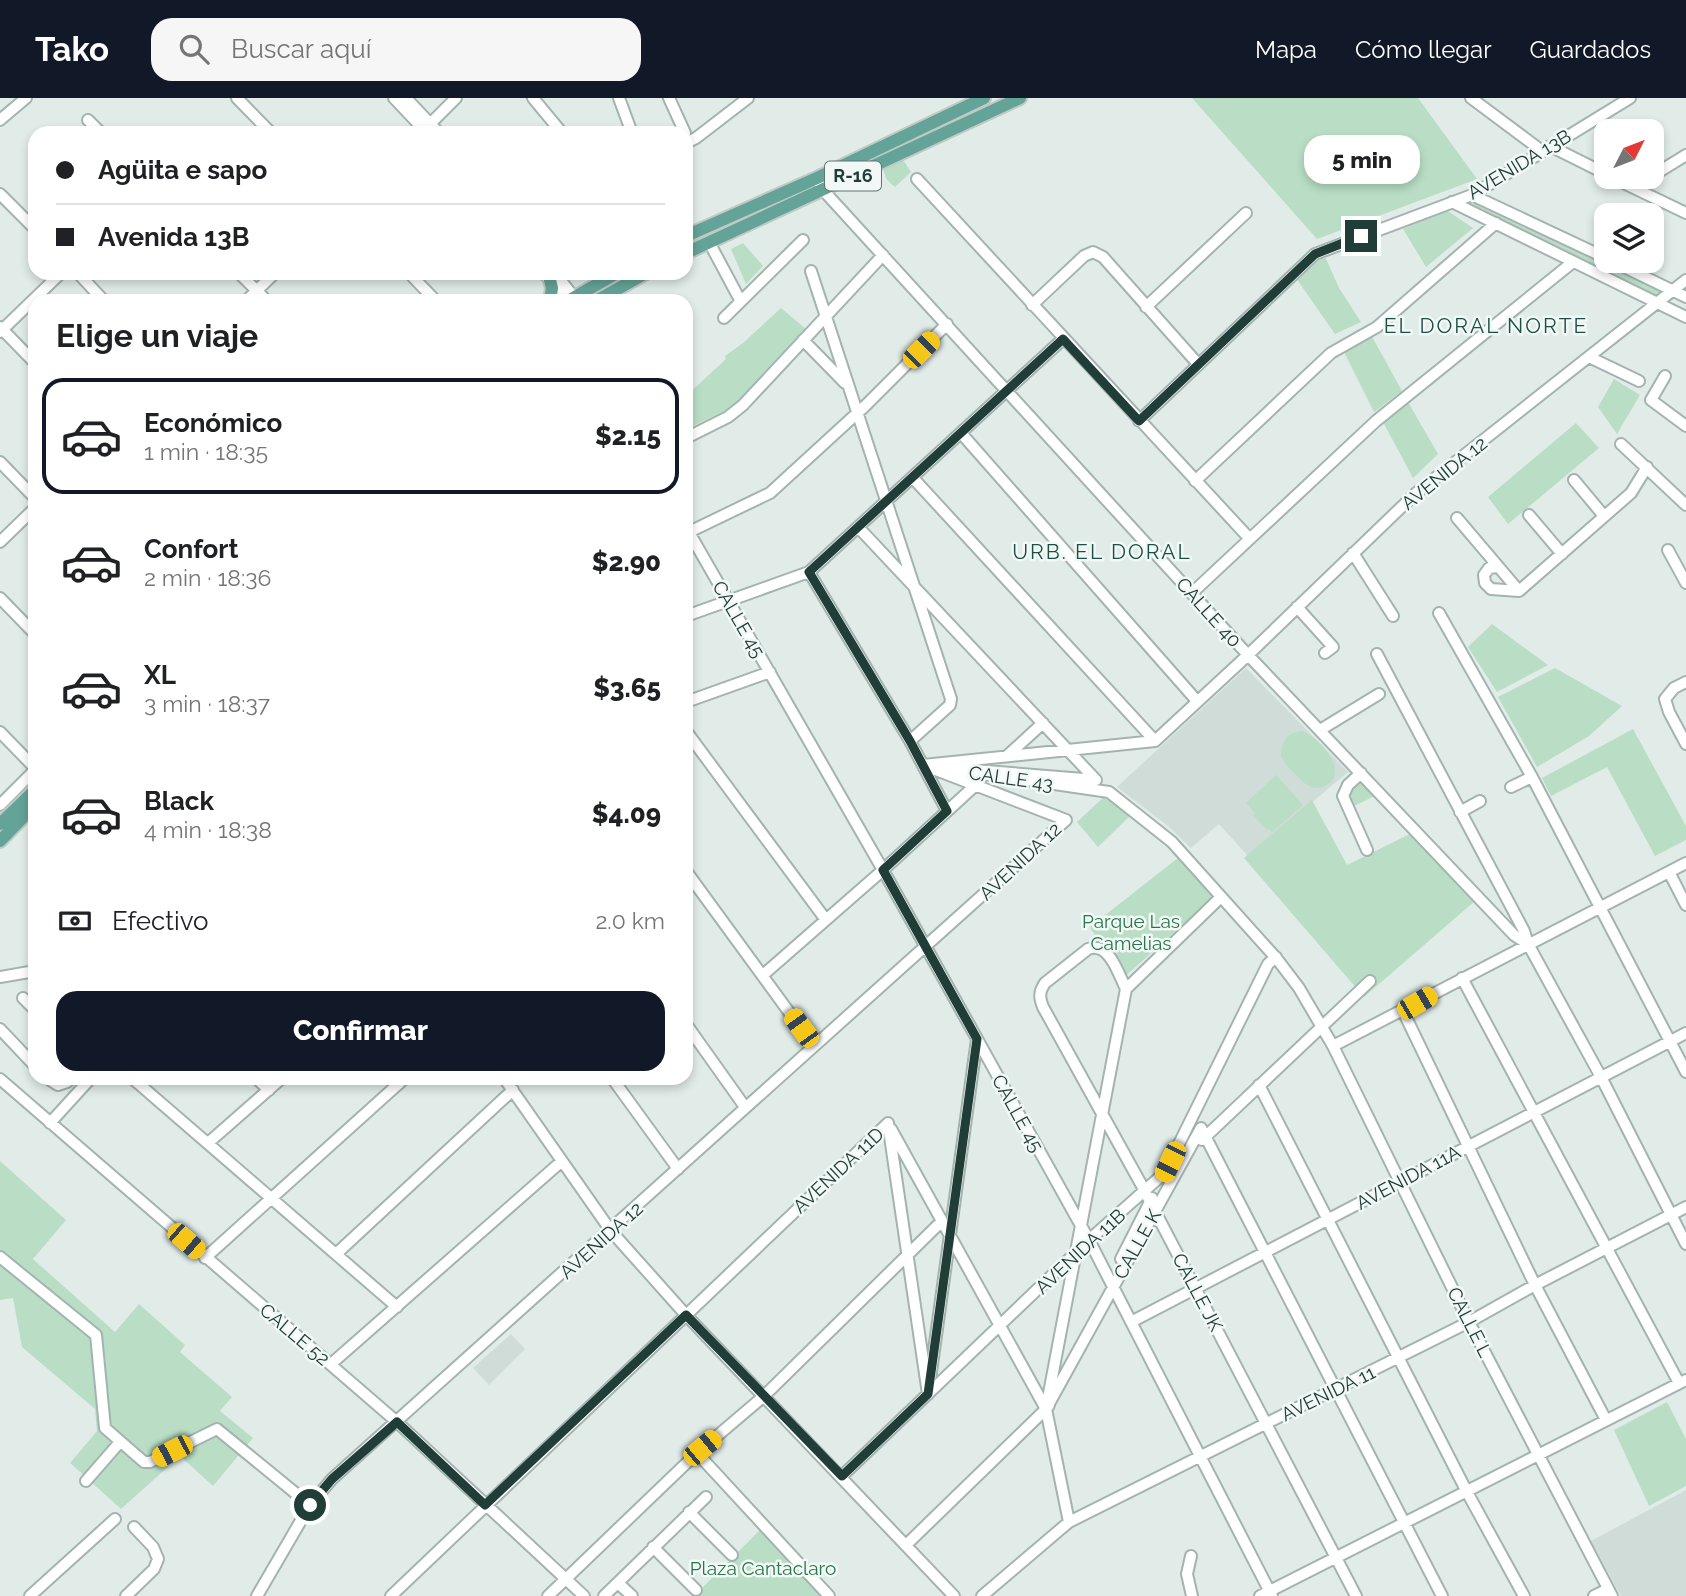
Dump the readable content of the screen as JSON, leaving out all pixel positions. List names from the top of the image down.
{
  "streets": {
    "main road": ["R-16"],
    "street": [
      "AVENIDA 13B",
      "AVENIDA 12",
      "CALLE 40",
      "CALLE 45",
      "CALLE 43",
      "AVENIDA 11D",
      "AVENIDA 11A",
      "CALLE K",
      "AVENIDA 11B",
      "CALLE JK",
      "CALLE L",
      "CALLE 52",
      "AVENIDA 11"
    ]
  },
  "crossings": [
    ["R-16", "CALLE 40"],
    ["AVENIDA 12", "CALLE 40"],
    ["AVENIDA 12", "CALLE 45"],
    ["AVENIDA 12", "CALLE 43"],
    ["AVENIDA 12", "CALLE 52"],
    ["CALLE 45", "AVENIDA 11A"],
    ["CALLE 45", "AVENIDA 11B"],
    ["CALLE 45", "AVENIDA 11"],
    ["CALLE 43", "AVENIDA 11B"],
    ["CALLE 43", "CALLE L"],
    ["AVENIDA 11D", "AVENIDA 11B"],
    ["AVENIDA 11D", "CALLE 52"],
    ["AVENIDA 11A", "CALLE JK"],
    ["AVENIDA 11A", "CALLE L"],
    ["CALLE K", "AVENIDA 11B"],
    ["AVENIDA 11B", "CALLE JK"],
    ["CALLE JK", "AVENIDA 11"],
    ["CALLE L", "AVENIDA 11"]
  ],
  "districts": ["EL DORAL NORTE", "URB. EL DORAL"],
  "parks": ["Parque Las Camelias", "Plaza Cantaclaro"],
  "north": "top right",
  "page": {
    "header": "Tako",
    "search": "Buscar aquí",
    "nav": ["Mapa", "Cómo llegar", "Guardados"],
    "banner": ["Agüita e sapo", "Avenida 13B"],
    "bubble": "5 min",
    "heading": "Elige un viaje",
    "list": [
      {
        "name": "Económico",
        "note": "1 min · 18:35",
        "value": "$2.15"
      },
      {
        "name": "Confort",
        "note": "2 min · 18:36",
        "value": "$2.90"
      },
      {
        "name": "XL",
        "note": "3 min · 18:37",
        "value": "$3.65"
      },
      {
        "name": "Black",
        "note": "4 min · 18:38",
        "value": "$4.09"
      }
    ],
    "pay": ["Efectivo", "2.0 km"],
    "buttons": "Confirmar"
  }
}
